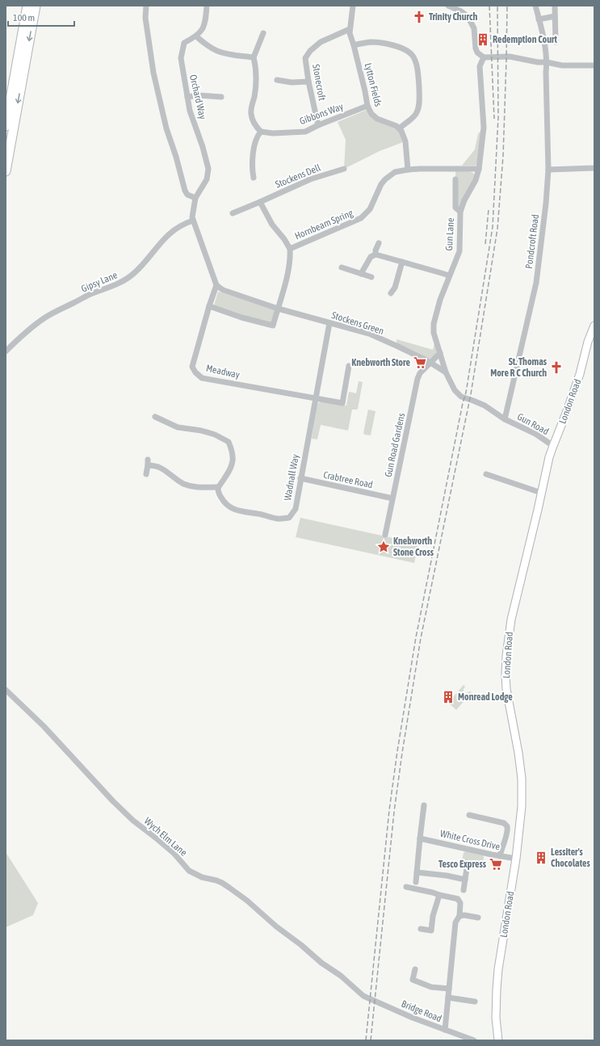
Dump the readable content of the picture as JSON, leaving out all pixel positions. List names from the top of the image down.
{
  "streets": {
    "main road": ["London Road"],
    "street": [
      "Stonecroft",
      "Lytton Fields",
      "Orchard Way",
      "Gibbons Way",
      "Stockens Dell",
      "Hornbeam Spring",
      "Gun Lane",
      "Pondcroft Road",
      "Gipsy Lane",
      "Stockens Green",
      "Meadway",
      "Gun Road",
      "Gun Road Gardens",
      "Wadnall Way",
      "Crabtree Road",
      "Wych Elm Lane",
      "White Cross Drive",
      "Bridge Road"
    ]
  },
  "crossings": [
    ["Stonecroft", "Lytton Fields"],
    ["Stonecroft", "Gibbons Way"],
    ["Lytton Fields", "Gibbons Way"],
    ["Hornbeam Spring", "Gun Lane"],
    ["Hornbeam Spring", "Stockens Green"],
    ["Gun Lane", "Stockens Green"],
    ["Gun Lane", "Gun Road"],
    ["Gun Lane", "Gun Road Gardens"],
    ["Pondcroft Road", "Gun Road"],
    ["Stockens Green", "Gun Road"],
    ["Stockens Green", "Gun Road Gardens"],
    ["Stockens Green", "Wadnall Way"],
    ["Meadway", "Wadnall Way"],
    ["London Road", "Gun Road"],
    ["London Road", "White Cross Drive"],
    ["Gun Road Gardens", "Crabtree Road"],
    ["Wadnall Way", "Crabtree Road"],
    ["Wych Elm Lane", "Bridge Road"]
  ],
  "places": {
    "church": ["Trinity Church", "St. Thomas More R C Church"],
    "building": ["Redemption Court", "Monread Lodge", "Lessiter's Chocolates"],
    "supermarket": ["Knebworth Store", "Tesco Express"],
    "place": ["Knebworth Stone Cross"]
  },
  "scale_bar": "100 m"
}
